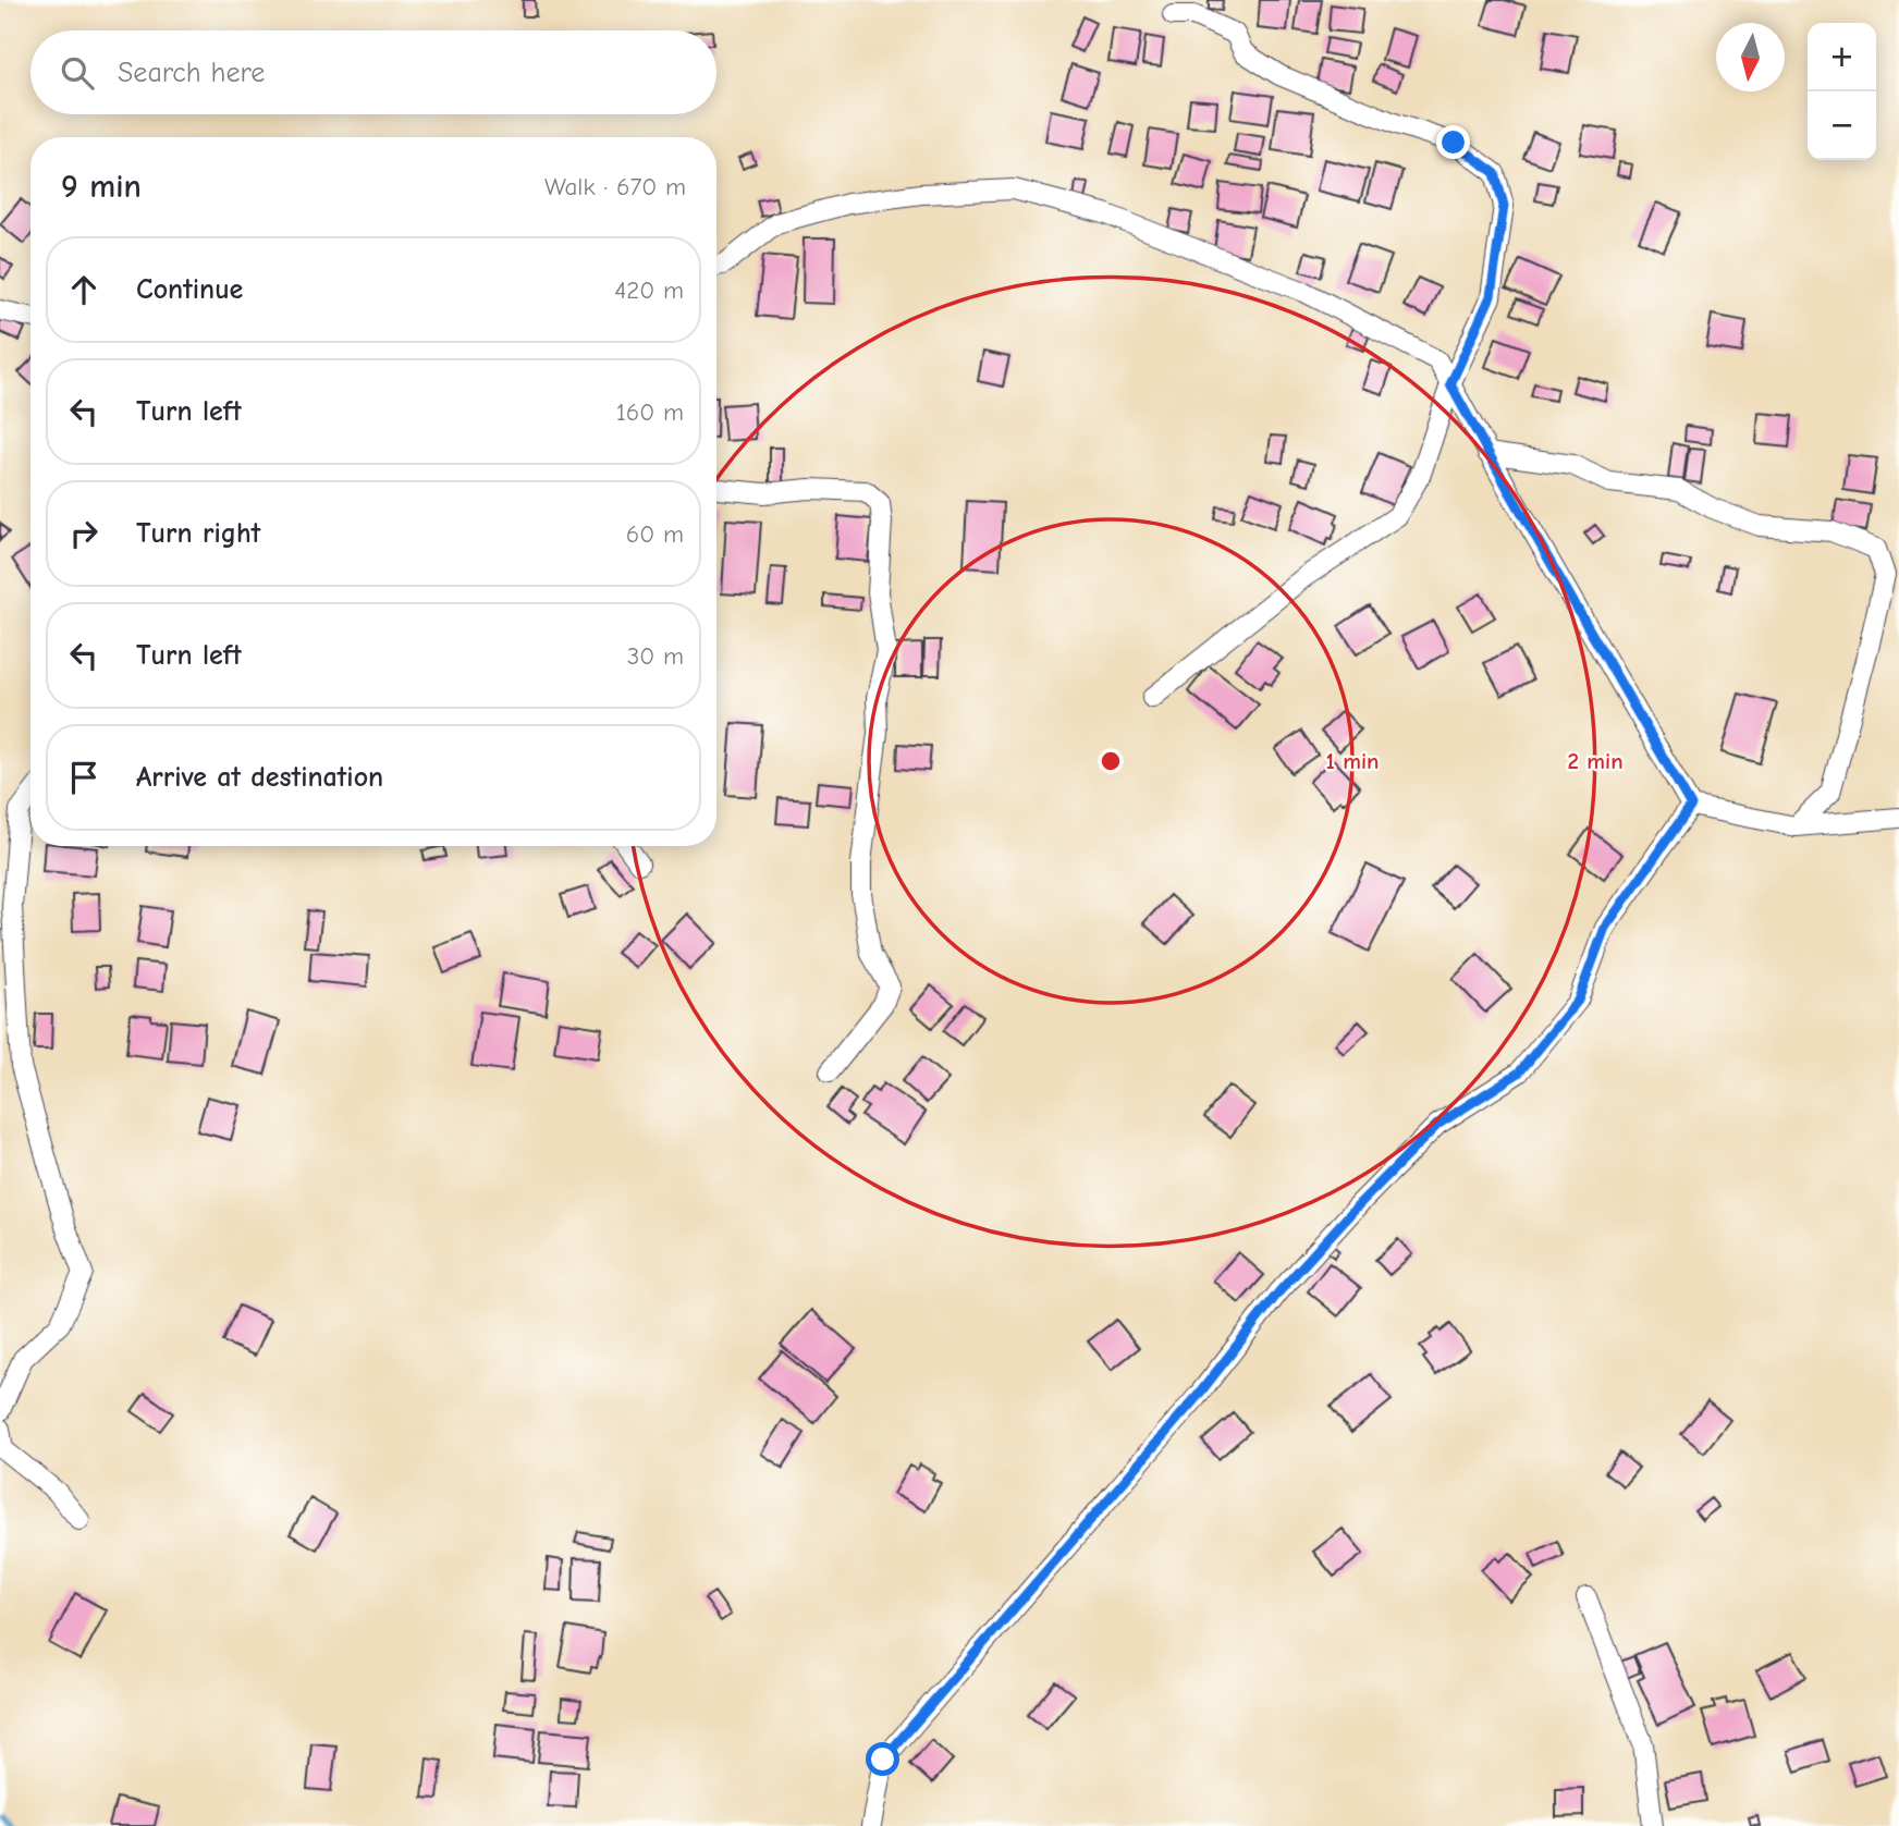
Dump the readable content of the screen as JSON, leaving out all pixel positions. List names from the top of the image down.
{
  "north": "bottom",
  "page": {
    "map_buttons": ["+", "−"],
    "search": "Search here",
    "heading": ["9 min", "Walk · 670 m"],
    "list": [
      ["Continue", "420 m"],
      ["Turn left", "160 m"],
      ["Turn right", "60 m"],
      ["Turn left", "30 m"],
      "Arrive at destination"
    ]
  },
  "rings": ["1 min", "2 min"]
}
